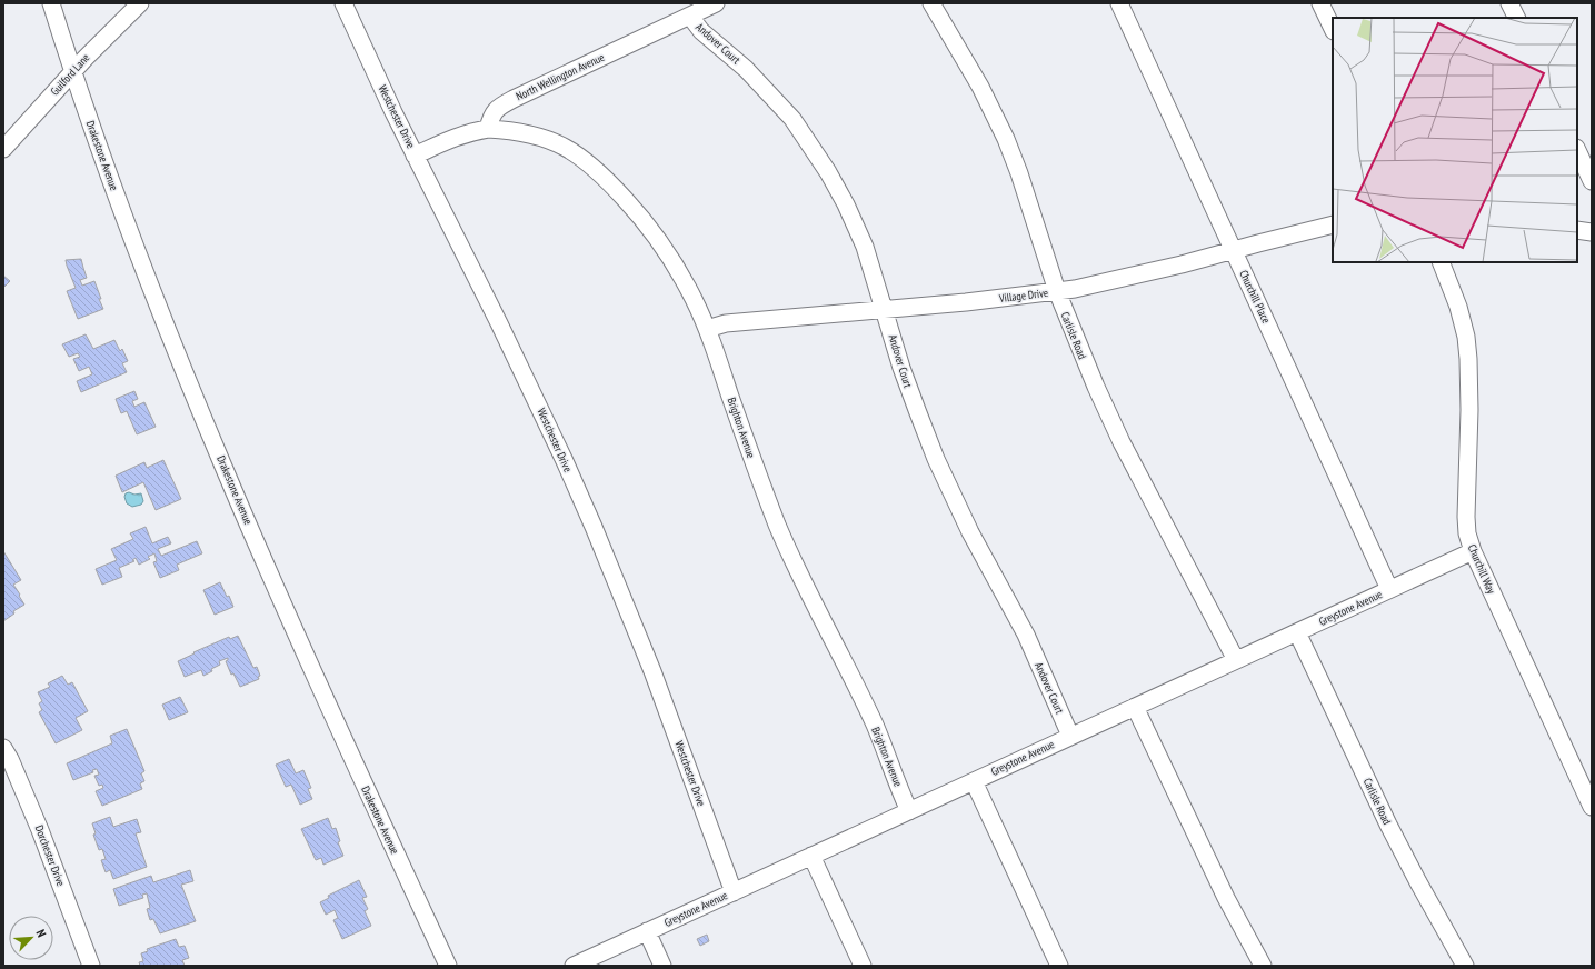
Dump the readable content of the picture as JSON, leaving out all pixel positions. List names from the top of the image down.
{
  "streets": {
    "street": [
      "Andover Court",
      "Guilford Lane",
      "North Wellington Avenue",
      "Westchester Drive",
      "Drakestone Avenue",
      "Village Drive",
      "Churchill Place",
      "Carlisle Road",
      "Brighton Avenue",
      "Churchill Way",
      "Greystone Avenue",
      "Dorchester Drive"
    ]
  },
  "crossings": [
    ["Andover Court", "North Wellington Avenue"],
    ["Andover Court", "Village Drive"],
    ["Andover Court", "Greystone Avenue"],
    ["Guilford Lane", "Drakestone Avenue"],
    ["North Wellington Avenue", "Brighton Avenue"],
    ["Westchester Drive", "Greystone Avenue"],
    ["Village Drive", "Churchill Place"],
    ["Village Drive", "Carlisle Road"],
    ["Village Drive", "Brighton Avenue"],
    ["Churchill Place", "Greystone Avenue"],
    ["Carlisle Road", "Greystone Avenue"],
    ["Brighton Avenue", "Greystone Avenue"],
    ["Churchill Way", "Greystone Avenue"]
  ],
  "north": "top right"
}
